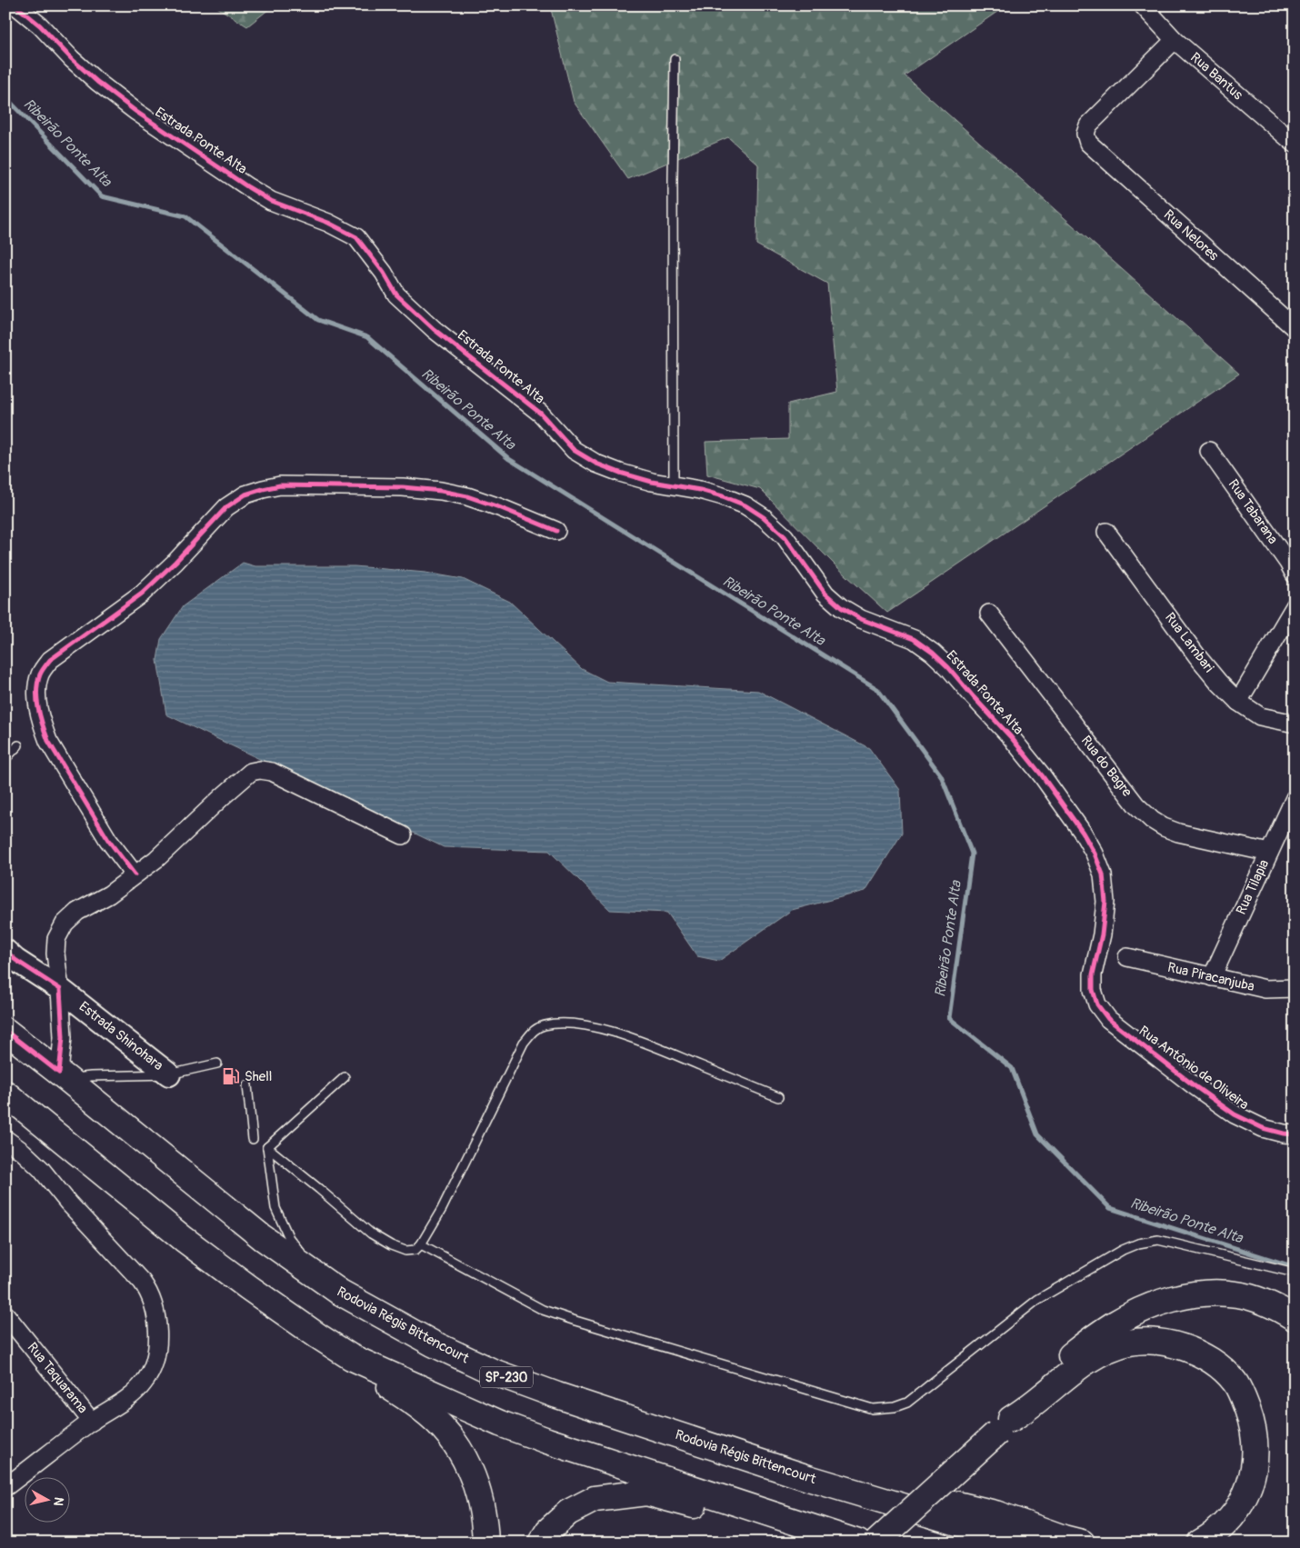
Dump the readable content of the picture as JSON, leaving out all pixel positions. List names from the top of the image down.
{
  "streets": {
    "highway": ["Rodovia Régis Bittencourt", "SP-230"],
    "street": [
      "Rua Bantus",
      "Estrada Ponte Alta",
      "Rua Nelores",
      "Rua Tabarana",
      "Rua Lambari",
      "Rua do Bagre",
      "Rua Tilapia",
      "Rua Piracanjuba",
      "Estrada Shinohara",
      "Rua Antônio de Oliveira",
      "Rua Taquarama"
    ]
  },
  "crossings": [
    ["Rua Bantus", "Rua Nelores"],
    ["Estrada Ponte Alta", "Rua Antônio de Oliveira"],
    ["Rua do Bagre", "Rua Tilapia"],
    ["Rua Tilapia", "Rua Piracanjuba"]
  ],
  "water": ["Ribeirão Ponte Alta"],
  "places": {
    "fuel station": ["Shell"]
  },
  "north": "right"
}
